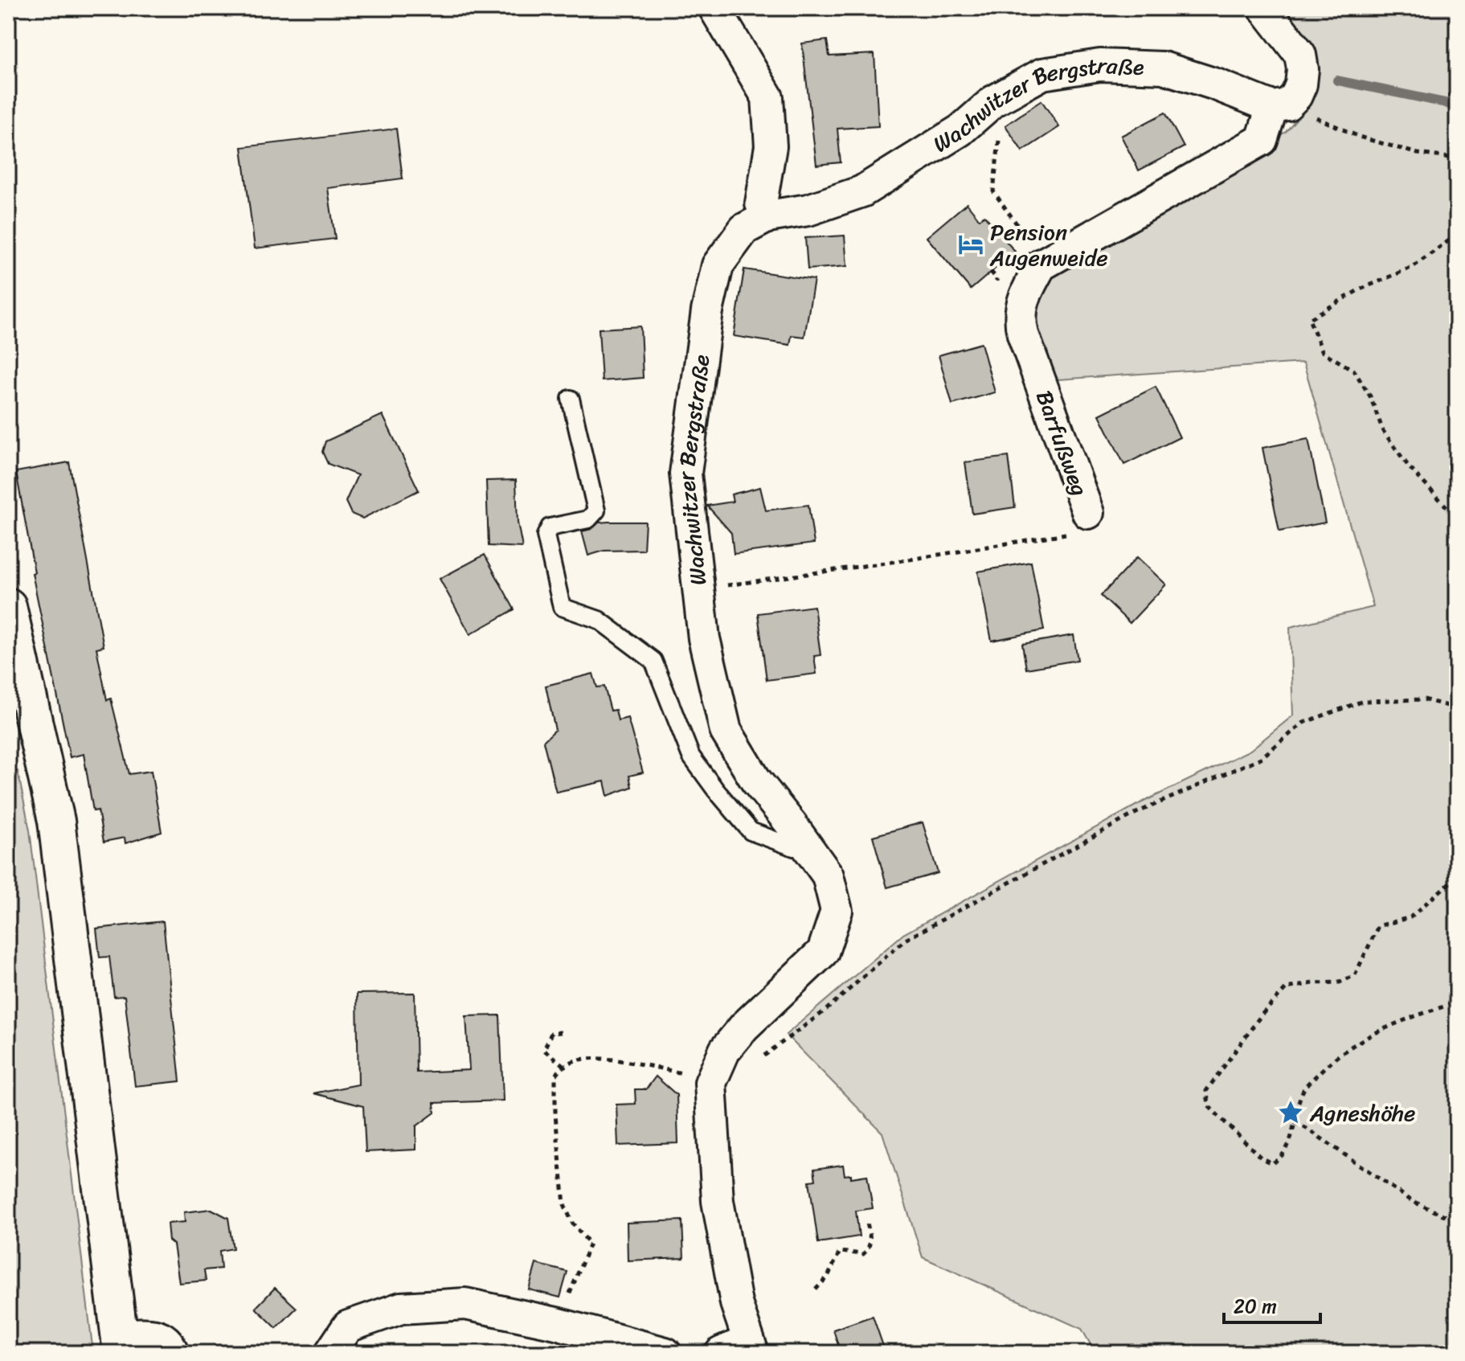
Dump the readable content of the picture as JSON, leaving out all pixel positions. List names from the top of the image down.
{
  "streets": {
    "street": ["Wachwitzer Bergstraße", "Barfußweg"]
  },
  "crossings": [
    ["Wachwitzer Bergstraße", "Barfußweg"]
  ],
  "places": {
    "hotel": ["Pension Augenweide"],
    "place": ["Agneshöhe"]
  },
  "scale_bar": "20 m"
}
